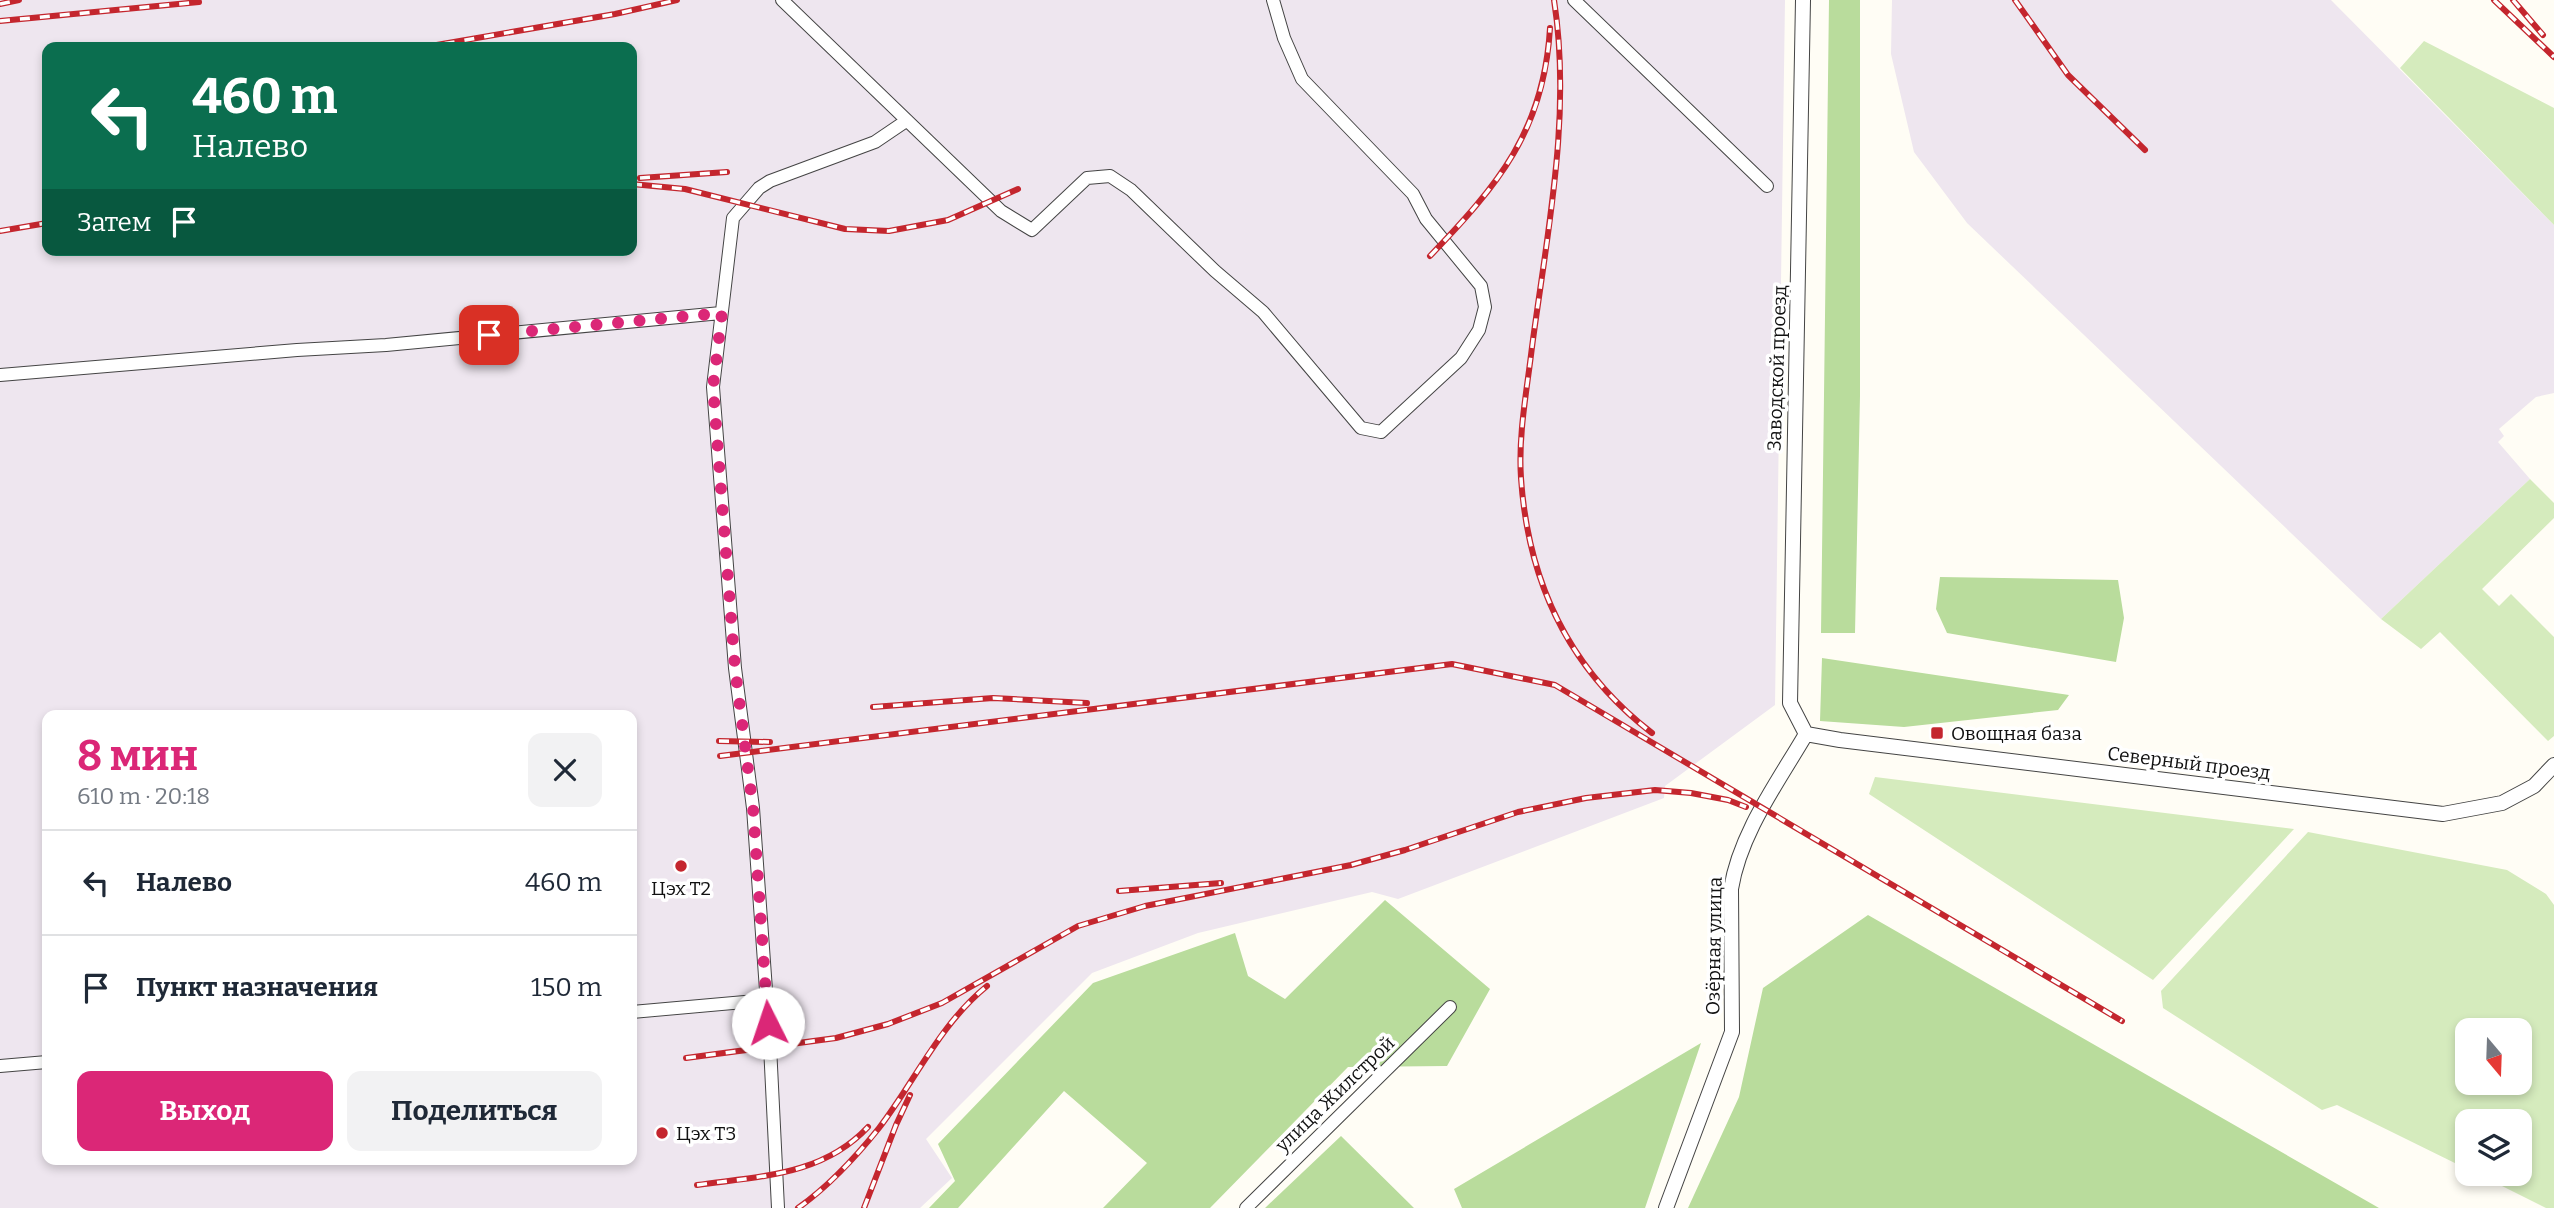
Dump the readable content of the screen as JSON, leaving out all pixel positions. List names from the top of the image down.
{
  "streets": {
    "street": [
      "Заводской проезд",
      "Северный проезд",
      "Озёрная улица",
      "улица Жилстрой"
    ]
  },
  "crossings": [
    ["Заводской проезд", "Северный проезд"],
    ["Заводской проезд", "Озёрная улица"],
    ["Северный проезд", "Озёрная улица"]
  ],
  "places": {
    "transit": ["Овощная база"],
    "other": ["Цэх Т2", "Цэх Т3"]
  },
  "north": "bottom",
  "page": {
    "turn": ["460 m", "Налево"],
    "then": "Затем",
    "heading": ["8 мин", "610 m · 20:18"],
    "list": [
      {
        "name": "Налево",
        "value": "460 m"
      },
      {
        "name": "Пункт назначения",
        "value": "150 m"
      }
    ],
    "buttons": ["Выход", "Поделиться"]
  }
}
